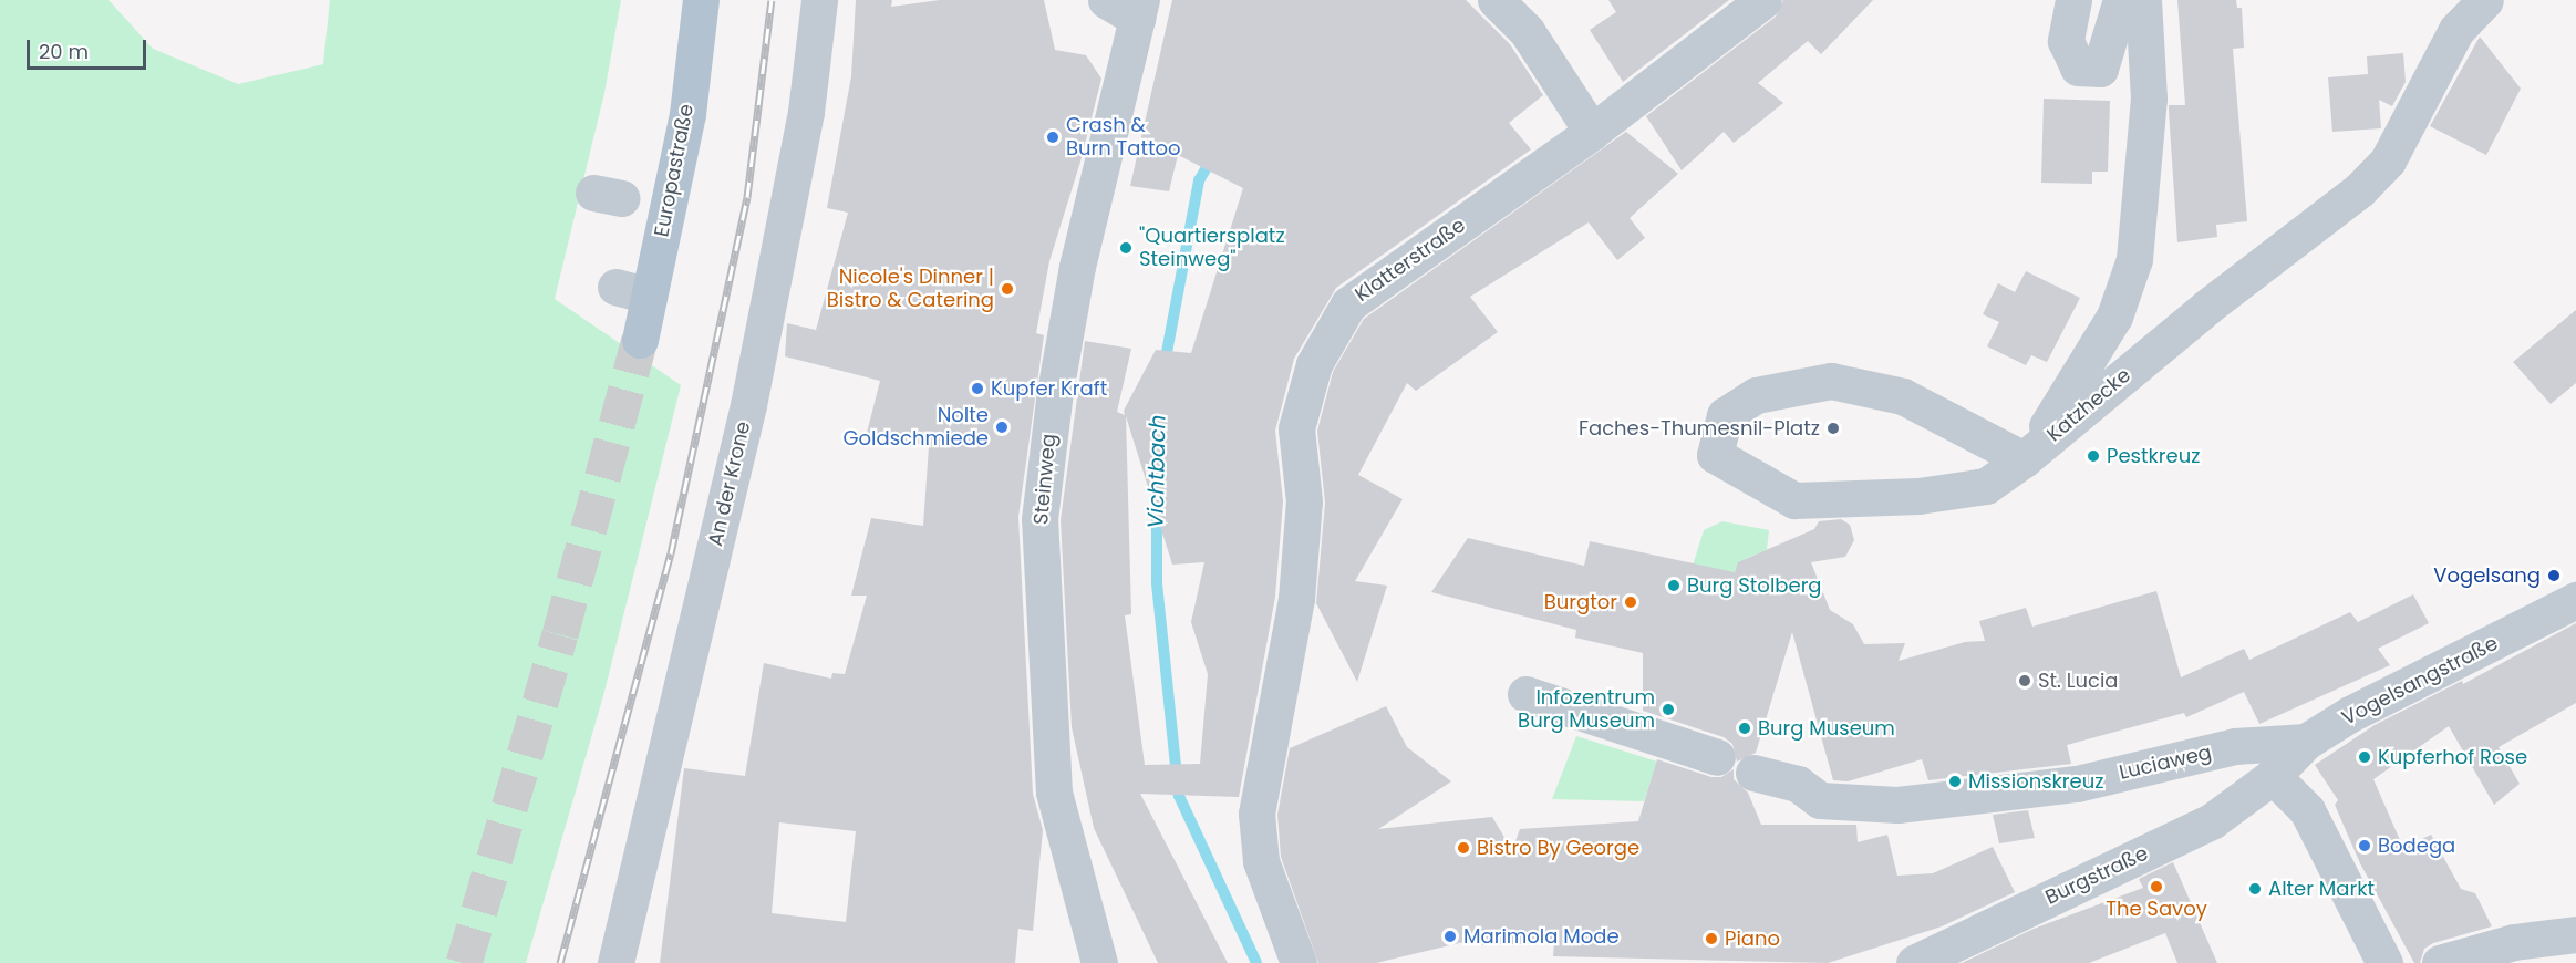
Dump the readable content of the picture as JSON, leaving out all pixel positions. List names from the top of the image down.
{
  "streets": {
    "main road": ["Europastraße"],
    "street": [
      "Klatterstraße",
      "Katzhecke",
      "Steinweg",
      "An der Krone",
      "Vogelsangstraße",
      "Luciaweg",
      "Burgstraße"
    ]
  },
  "crossings": [
    ["Vogelsangstraße", "Luciaweg"],
    ["Vogelsangstraße", "Burgstraße"]
  ],
  "water": ["Vichtbach"],
  "places": [
    "Crash & Burn Tattoo",
    "\"Quartiersplatz Steinweg\"",
    "Nicole's Dinner | Bistro & Catering",
    "Kupfer Kraft",
    "Nolte Goldschmiede",
    "Faches-Thumesnil-Platz",
    "Pestkreuz",
    "Vogelsang",
    "Burg Stolberg",
    "Burgtor",
    "St. Lucia",
    "Infozentrum Burg Museum",
    "Burg Museum",
    "Kupferhof Rose",
    "Missionskreuz",
    "Bodega",
    "Bistro By George",
    "The Savoy",
    "Alter Markt",
    "Marimola Mode",
    "Piano"
  ],
  "scale_bar": "20 m"
}
